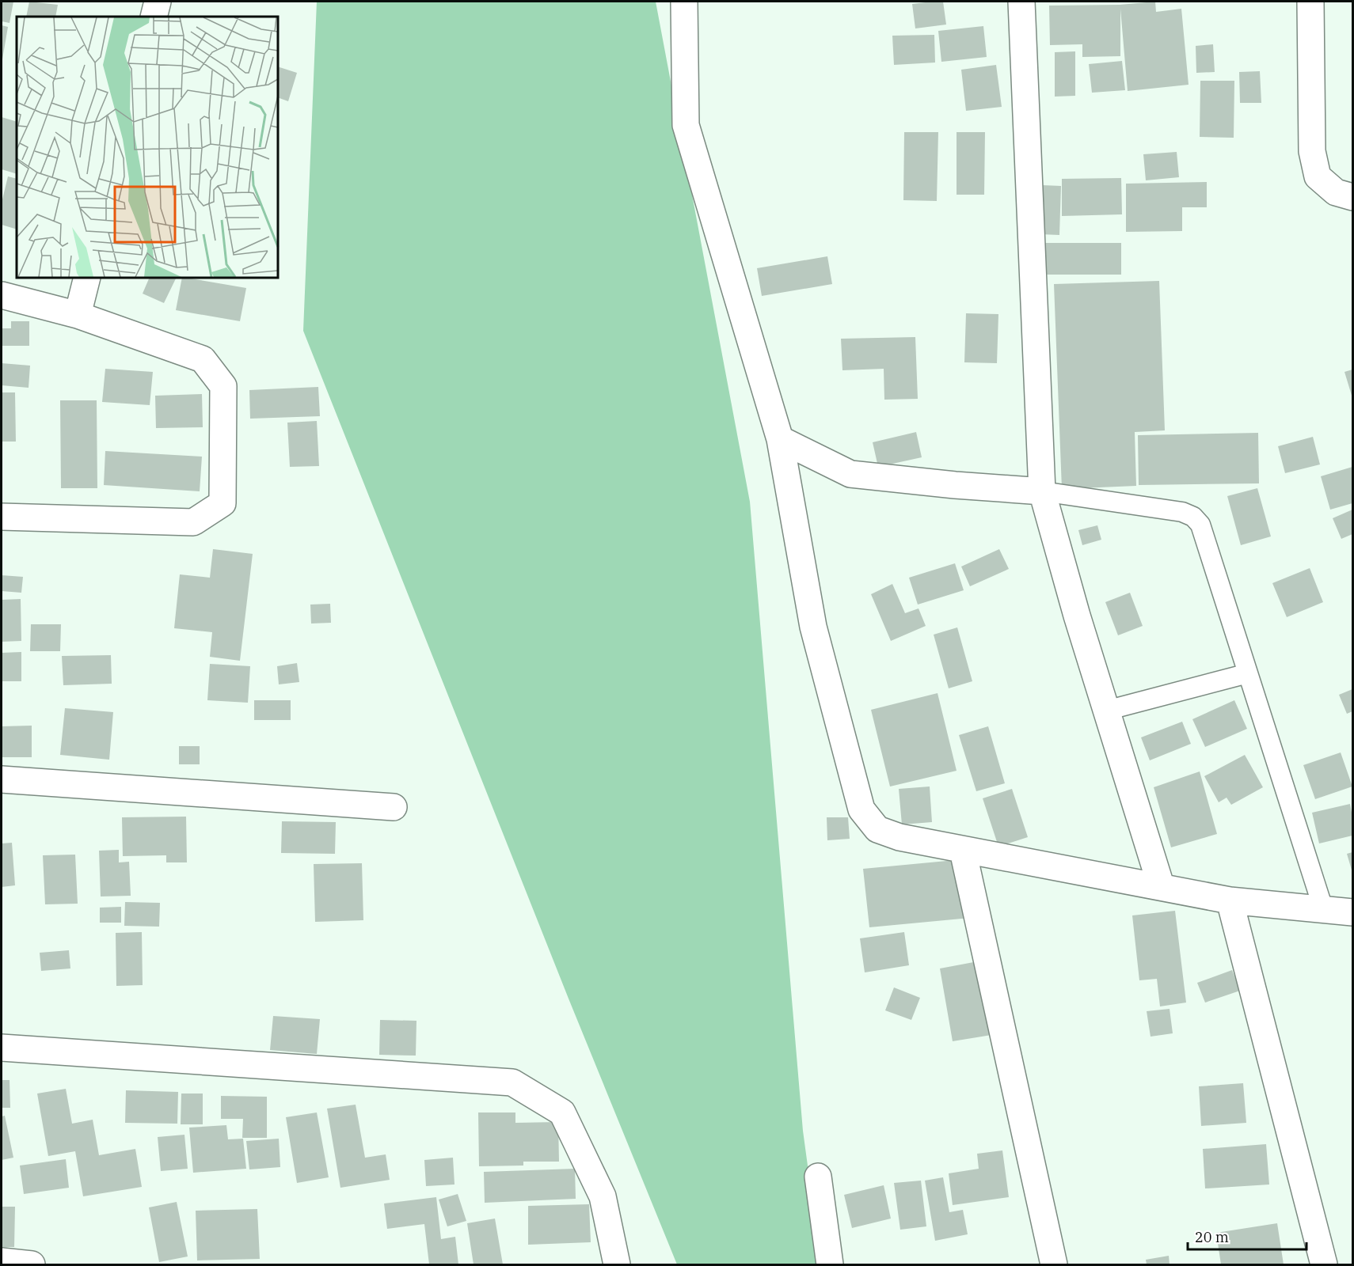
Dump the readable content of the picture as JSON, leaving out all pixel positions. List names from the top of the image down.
{
  "scale_bar": "20 m"
}
